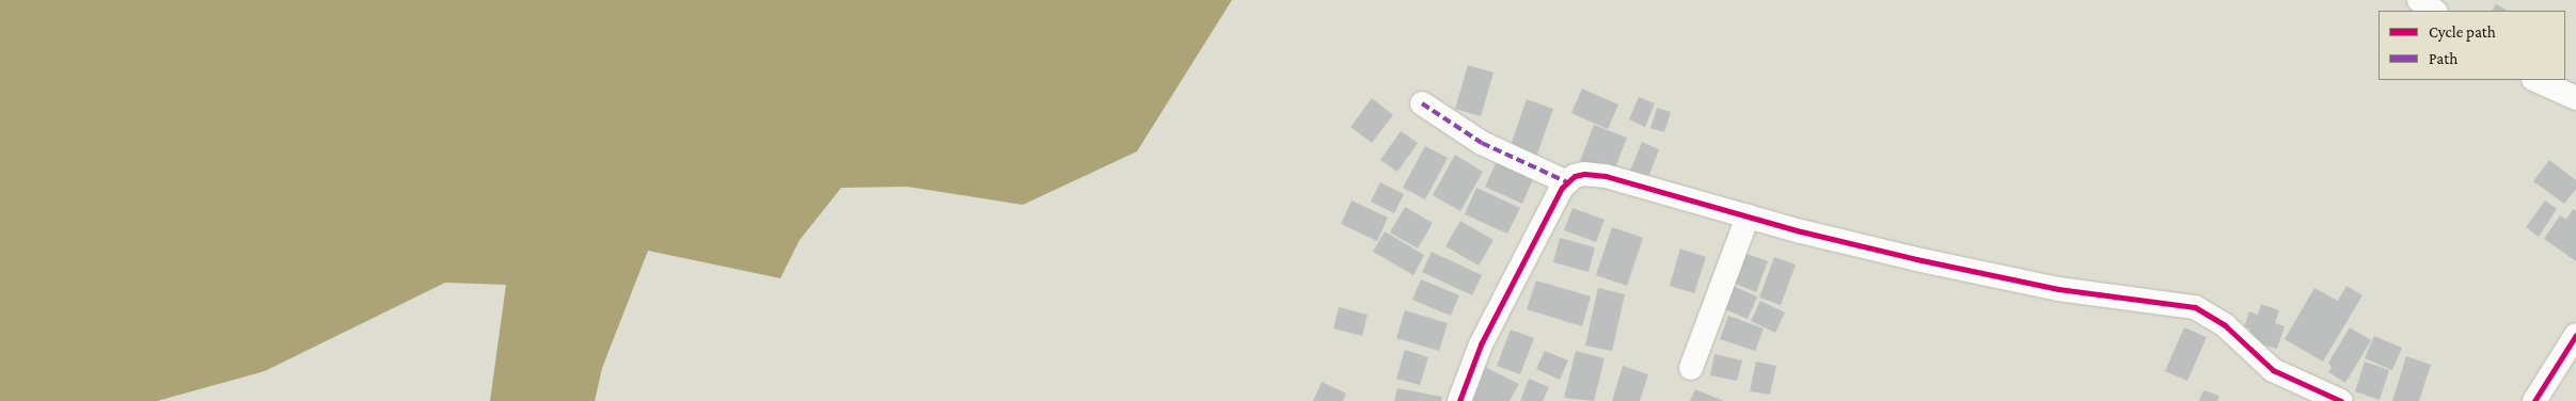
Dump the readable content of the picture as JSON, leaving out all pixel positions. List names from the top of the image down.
{
  "legend": ["Cycle path", "Path"]
}
